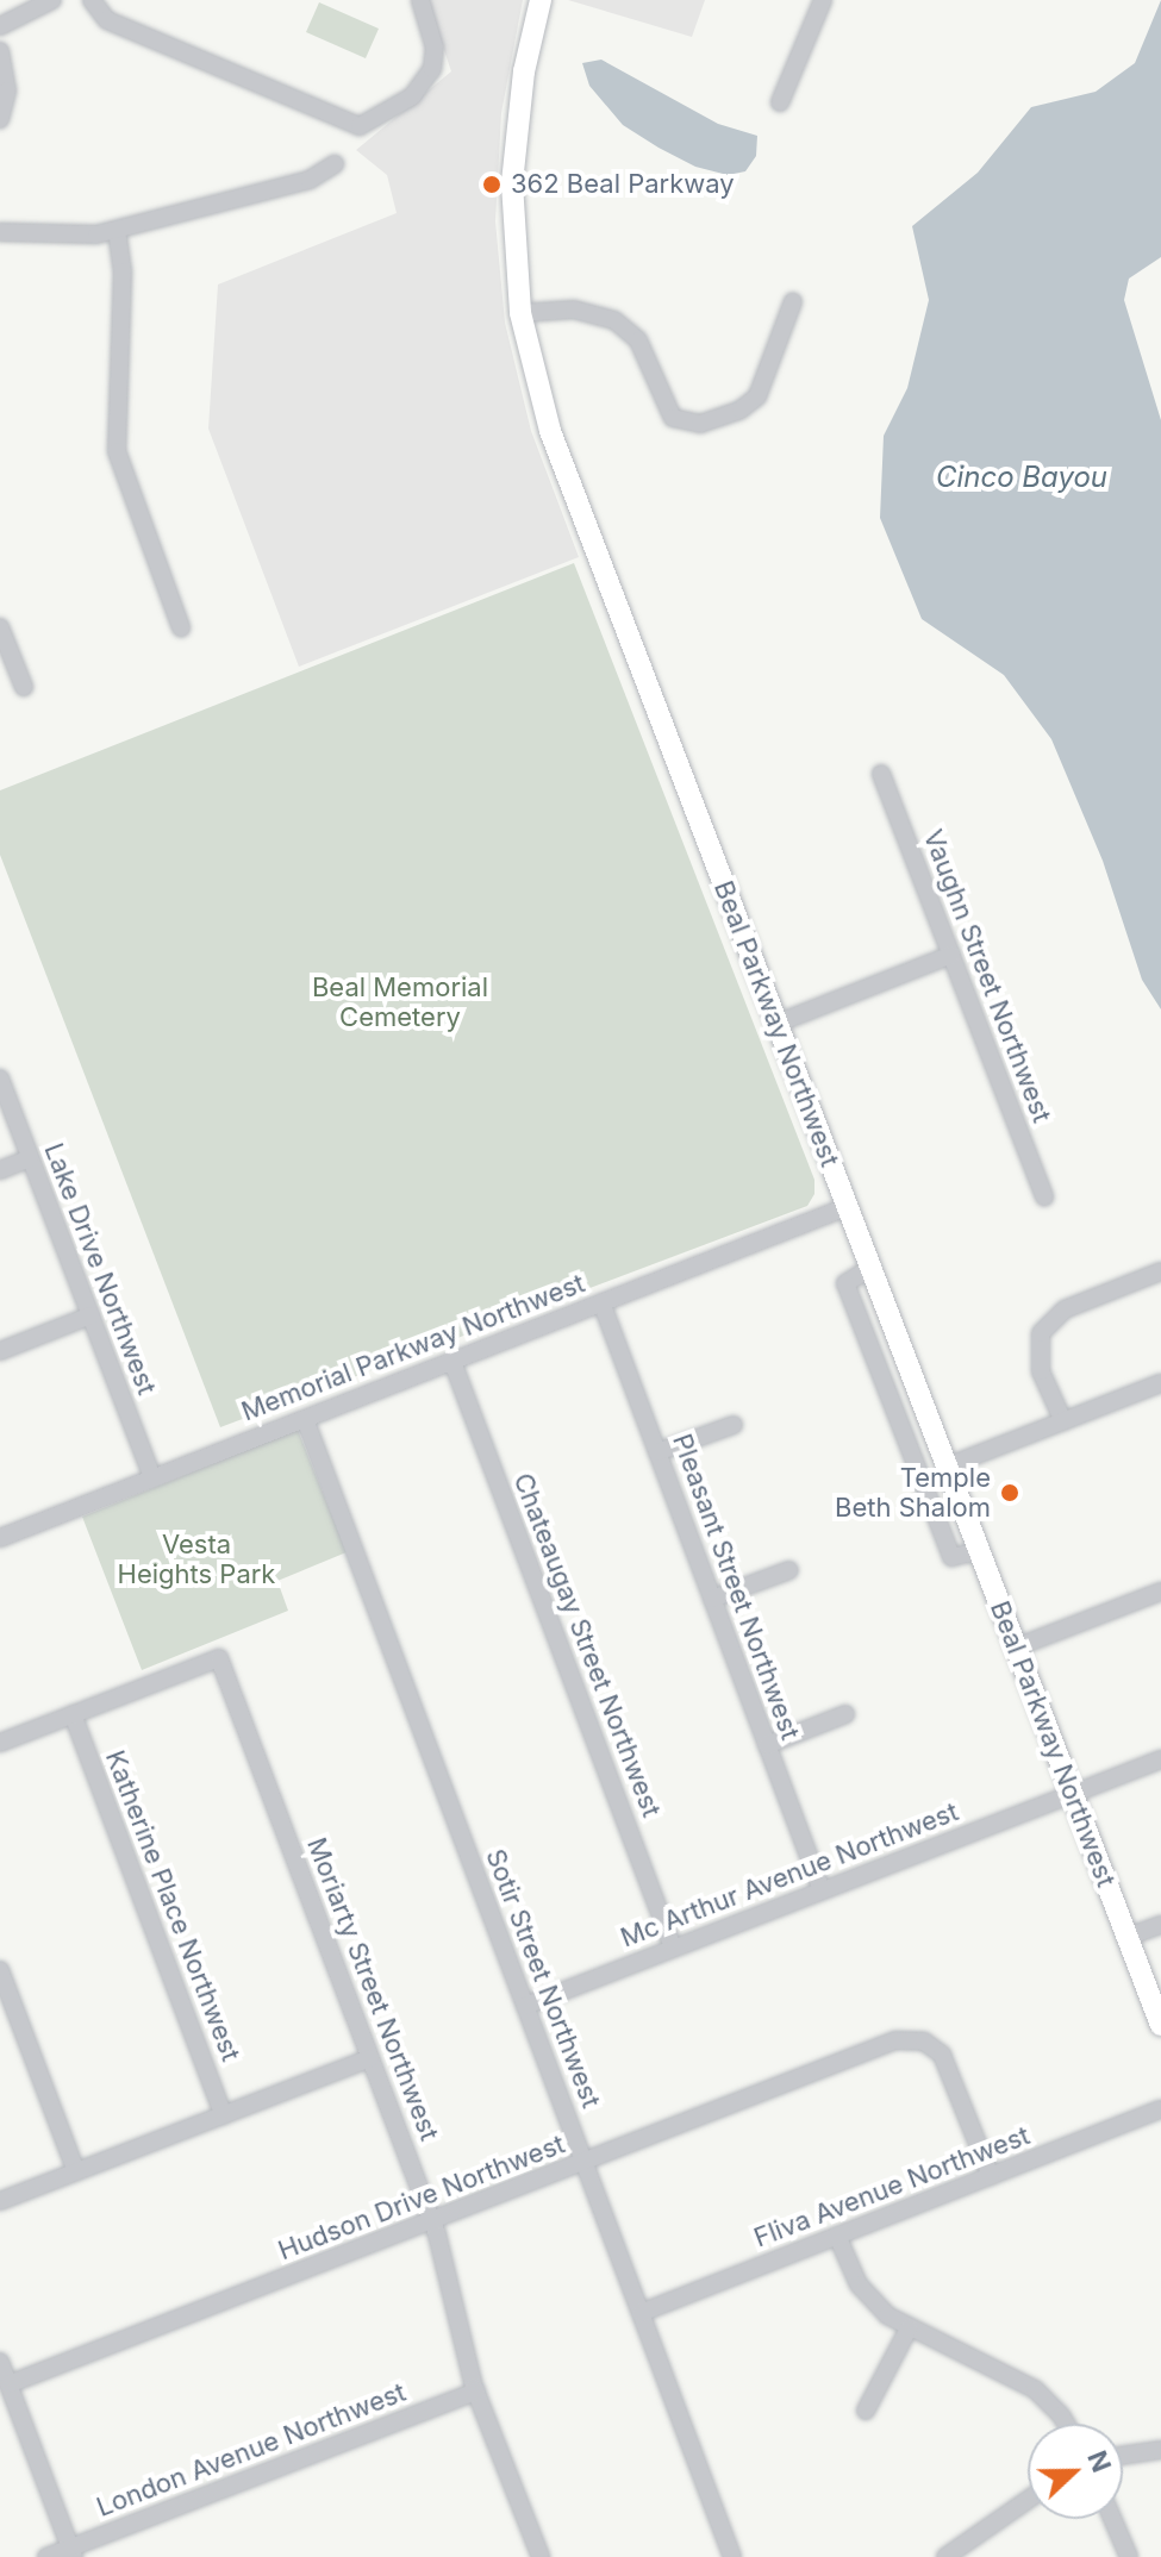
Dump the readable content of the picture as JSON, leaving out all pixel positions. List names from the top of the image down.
{
  "streets": {
    "main road": ["Beal Parkway Northwest"],
    "street": [
      "Vaughn Street Northwest",
      "Lake Drive Northwest",
      "Memorial Parkway Northwest",
      "Pleasant Street Northwest",
      "Chateaugay Street Northwest",
      "Mc Arthur Avenue Northwest",
      "Katherine Place Northwest",
      "Sotir Street Northwest",
      "Moriarty Street Northwest",
      "Fliva Avenue Northwest",
      "Hudson Drive Northwest",
      "London Avenue Northwest"
    ]
  },
  "crossings": [
    ["Beal Parkway Northwest", "Memorial Parkway Northwest"],
    ["Beal Parkway Northwest", "Mc Arthur Avenue Northwest"],
    ["Lake Drive Northwest", "Memorial Parkway Northwest"],
    ["Memorial Parkway Northwest", "Pleasant Street Northwest"],
    ["Memorial Parkway Northwest", "Chateaugay Street Northwest"],
    ["Memorial Parkway Northwest", "Sotir Street Northwest"],
    ["Pleasant Street Northwest", "Mc Arthur Avenue Northwest"],
    ["Chateaugay Street Northwest", "Mc Arthur Avenue Northwest"],
    ["Mc Arthur Avenue Northwest", "Sotir Street Northwest"],
    ["Katherine Place Northwest", "Moriarty Street Northwest"],
    ["Sotir Street Northwest", "Fliva Avenue Northwest"],
    ["Sotir Street Northwest", "Hudson Drive Northwest"],
    ["Moriarty Street Northwest", "Hudson Drive Northwest"],
    ["Moriarty Street Northwest", "London Avenue Northwest"],
    ["Fliva Avenue Northwest", "Hudson Drive Northwest"]
  ],
  "water": ["Cinco Bayou"],
  "parks": ["Beal Memorial Cemetery", "Vesta Heights Park"],
  "places": ["362 Beal Parkway", "Temple Beth Shalom"],
  "north": "right"
}
